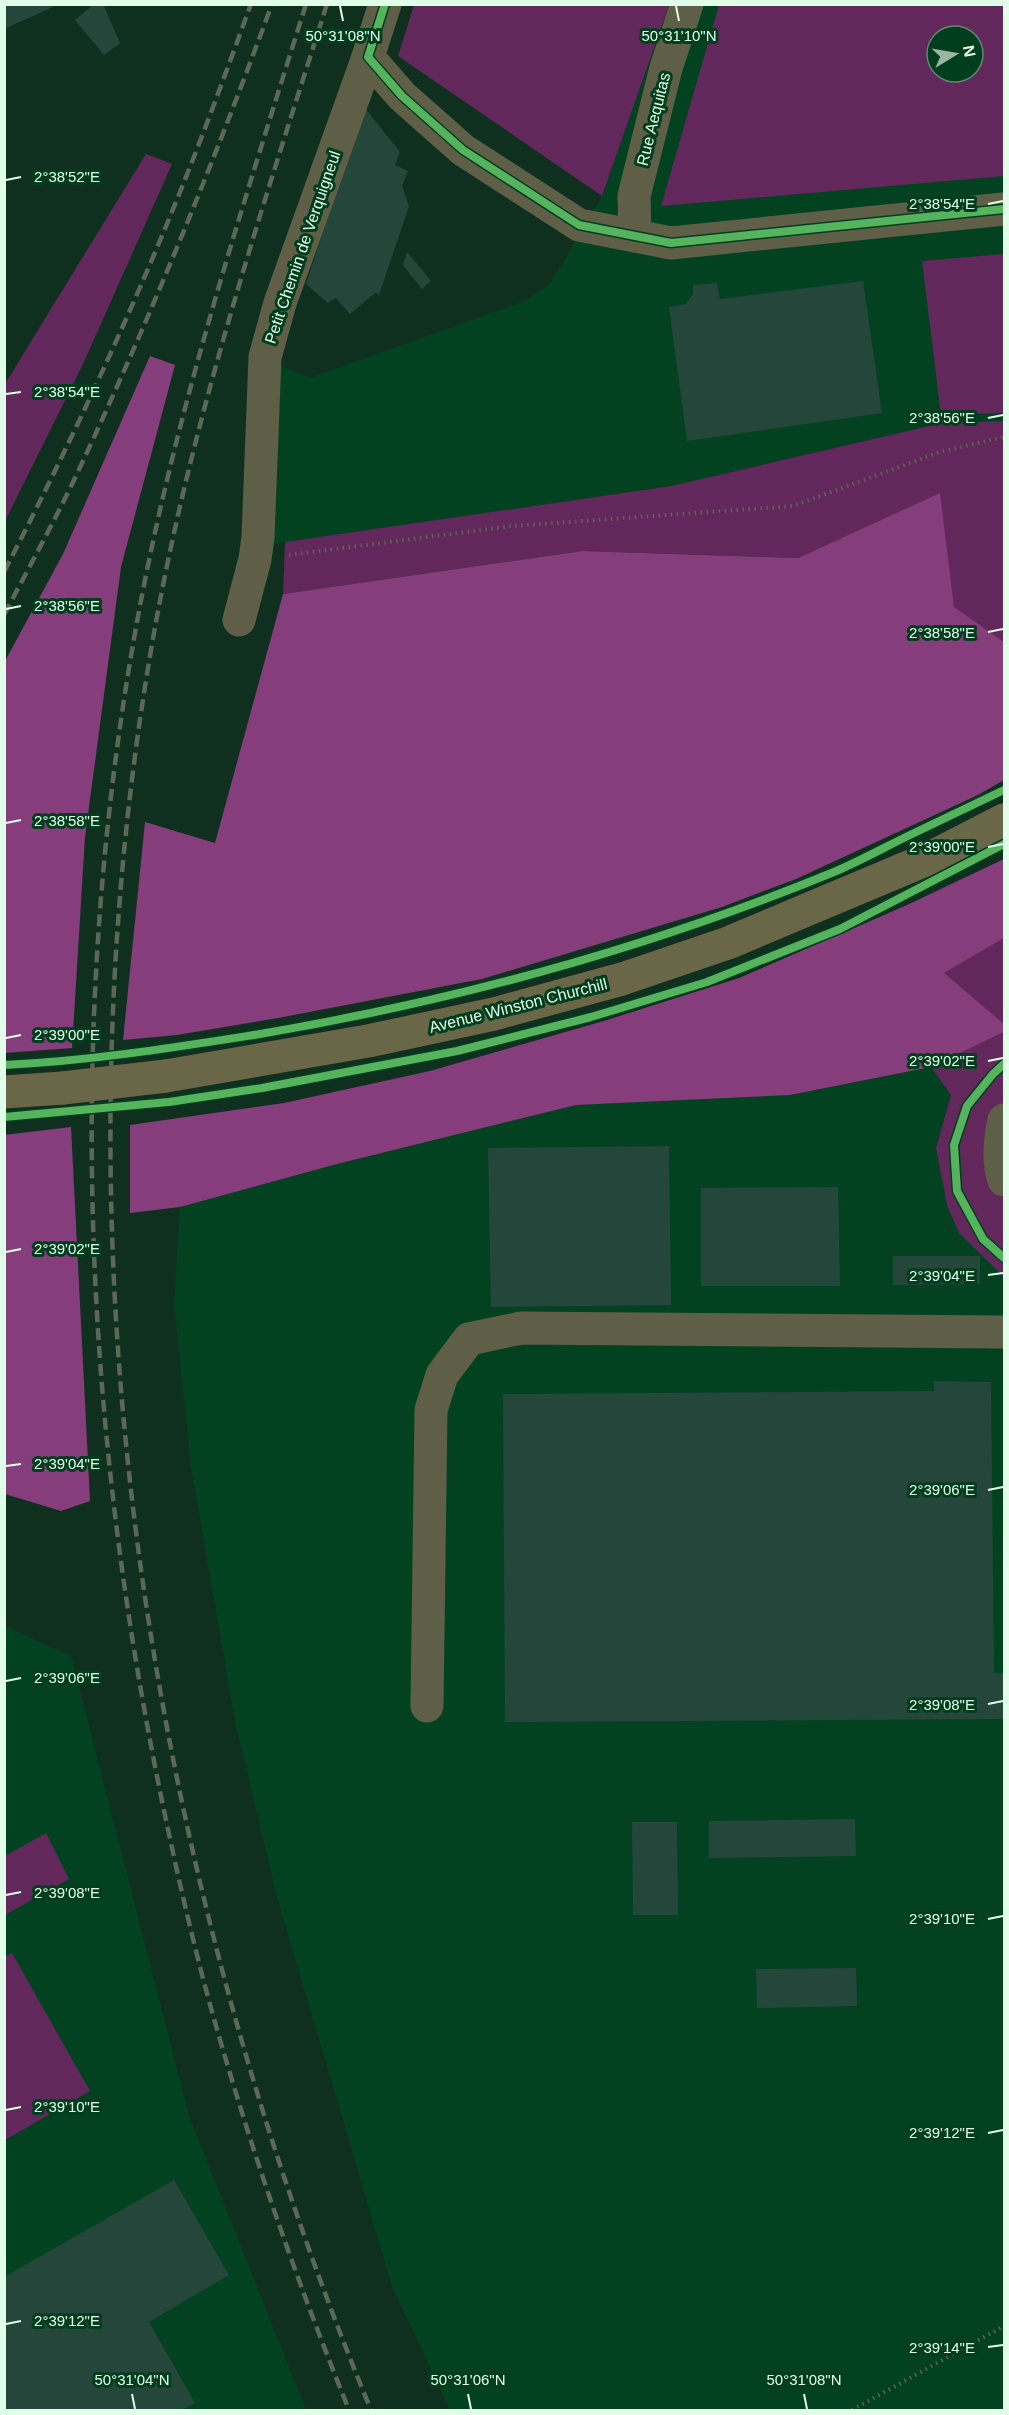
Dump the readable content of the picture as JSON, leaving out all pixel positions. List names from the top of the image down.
{
  "streets": {
    "main road": ["Avenue Winston Churchill"],
    "street": ["Rue Aequitas", "Petit Chemin de Verquigneul"]
  },
  "north": "right",
  "coordinates": [
    "50°31'08\"N",
    "50°31'10\"N",
    "2°38'52\"E",
    "2°38'54\"E",
    "2°38'56\"E",
    "2°38'58\"E",
    "2°39'00\"E",
    "2°39'02\"E",
    "2°39'04\"E",
    "2°39'06\"E",
    "2°39'08\"E",
    "2°39'10\"E",
    "2°39'12\"E",
    "2°39'14\"E",
    "50°31'04\"N",
    "50°31'06\"N"
  ]
}
